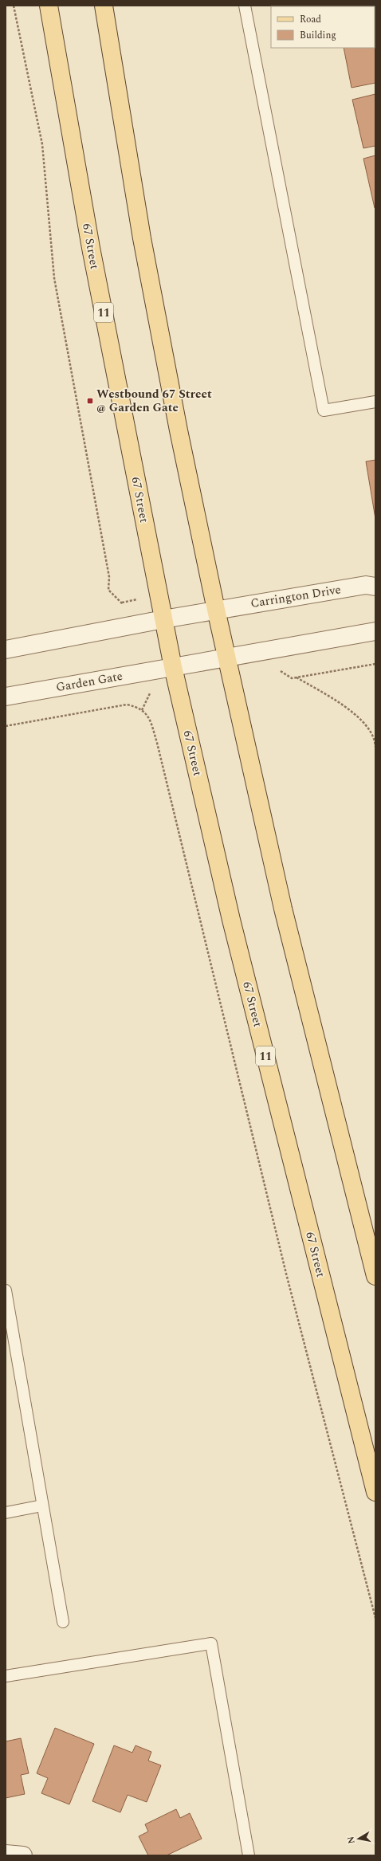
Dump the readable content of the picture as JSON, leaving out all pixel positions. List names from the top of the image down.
{
  "streets": {
    "main road": ["67 Street", "11"],
    "street": ["Carrington Drive", "Garden Gate"]
  },
  "crossings": [
    ["67 Street", "Carrington Drive"],
    ["67 Street", "Garden Gate"]
  ],
  "places": {
    "transit": ["Westbound 67 Street @ Garden Gate"]
  },
  "legend": ["Road", "Building"],
  "north": "left"
}
